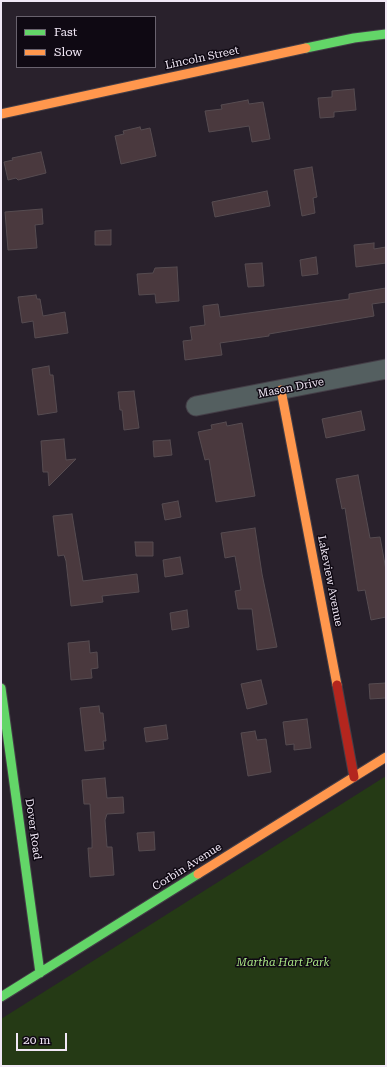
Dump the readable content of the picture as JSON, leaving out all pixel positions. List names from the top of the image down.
{
  "streets": {
    "street": [
      "Lincoln Street",
      "Mason Drive",
      "Lakeview Avenue",
      "Dover Road",
      "Corbin Avenue"
    ]
  },
  "crossings": [
    ["Mason Drive", "Lakeview Avenue"],
    ["Lakeview Avenue", "Corbin Avenue"],
    ["Dover Road", "Corbin Avenue"]
  ],
  "parks": ["Martha Hart Park"],
  "legend": ["Fast", "Slow"],
  "scale_bar": "20 m"
}
